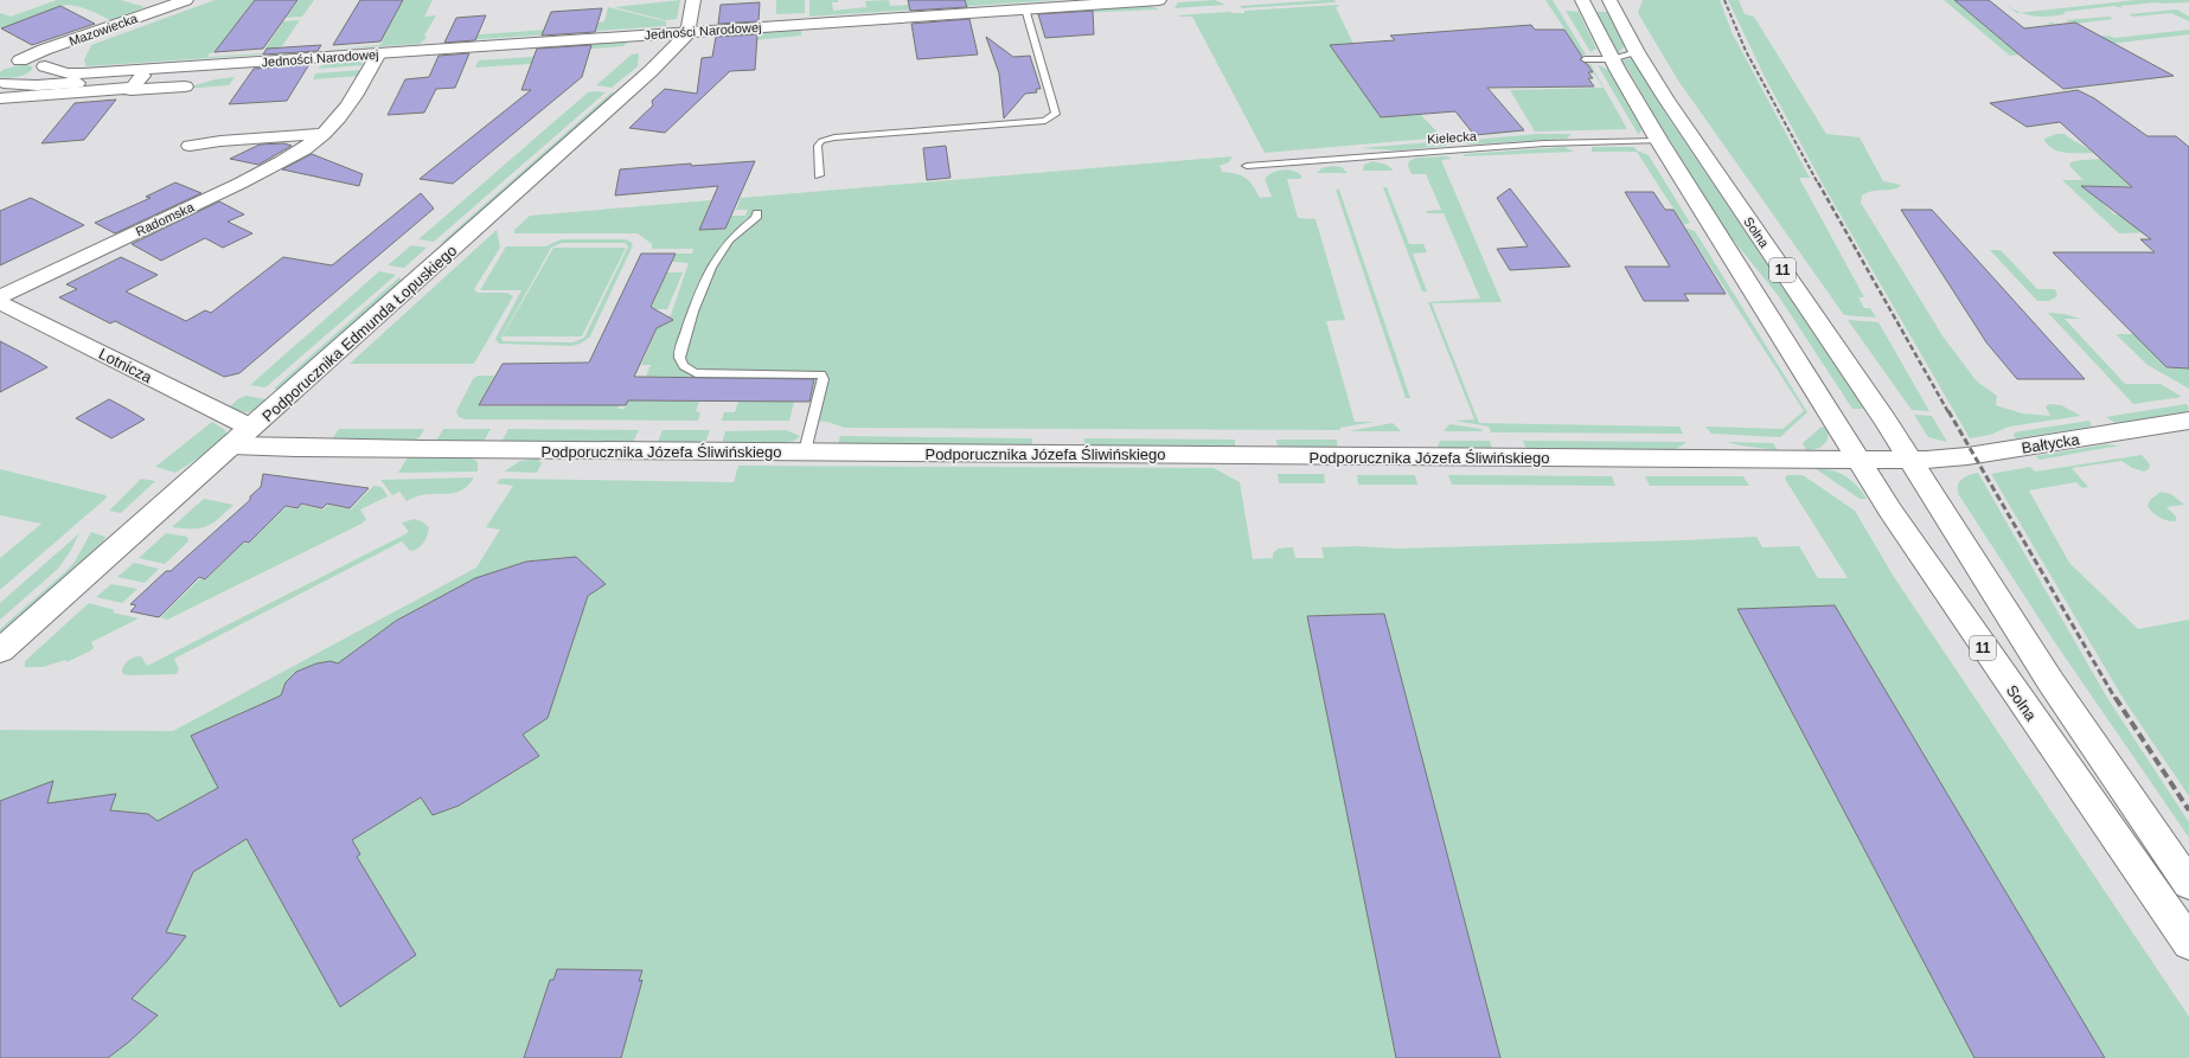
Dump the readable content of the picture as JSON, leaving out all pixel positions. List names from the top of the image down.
{
  "streets": {
    "street": [
      "Mazowiecka",
      "Jedności Narodowej",
      "Radomska",
      "Solna",
      "11",
      "Podporucznika Edmunda Łopuskiego",
      "Lotnicza",
      "Bałtycka",
      "Podporucznika Józefa Śliwińskiego"
    ],
    "lane": ["Kielecka"]
  },
  "crossings": [
    ["Mazowiecka", "Jedności Narodowej"],
    ["Jedności Narodowej", "Radomska"],
    ["Jedności Narodowej", "Podporucznika Edmunda Łopuskiego"],
    ["Kielecka", "Solna"],
    ["Solna", "Bałtycka"],
    ["Solna", "Podporucznika Józefa Śliwińskiego"],
    ["Podporucznika Edmunda Łopuskiego", "Lotnicza"],
    ["Podporucznika Edmunda Łopuskiego", "Podporucznika Józefa Śliwińskiego"]
  ]
}
